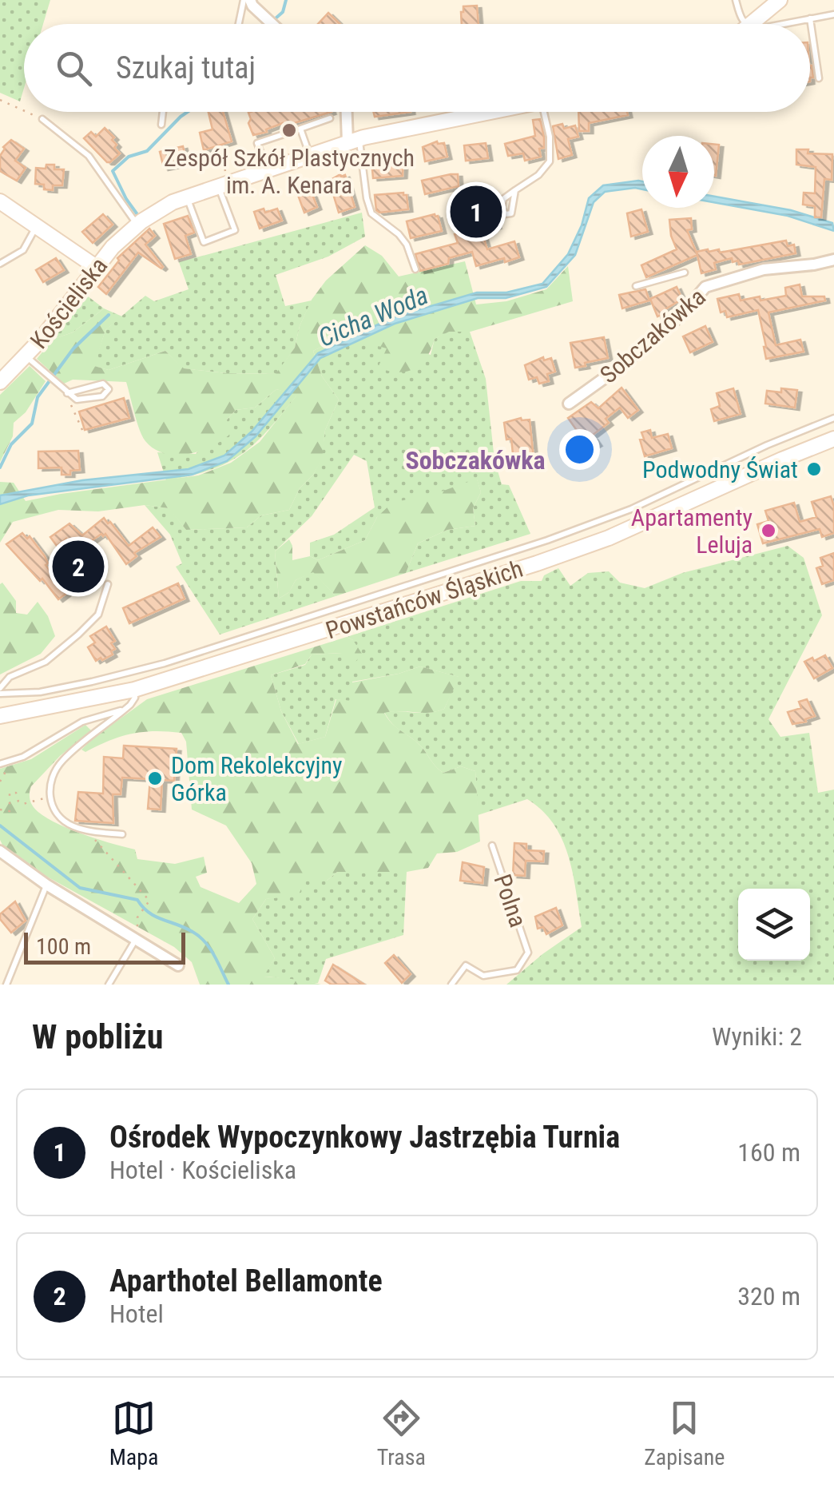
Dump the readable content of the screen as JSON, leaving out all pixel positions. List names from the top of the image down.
{
  "streets": {
    "street": ["Kościeliska", "Sobczakówka", "Powstańców Śląskich"],
    "lane": ["Polna"]
  },
  "districts": ["Sobczakówka"],
  "water": ["Cicha Woda"],
  "places": [
    "Zespół Szkół Plastycznych im. A. Kenara",
    "Podwodny Świat",
    "Apartamenty Leluja",
    "Dom Rekolekcyjny Górka"
  ],
  "scale_bar": "100 m",
  "north": "bottom",
  "page": {
    "search": "Szukaj tutaj",
    "pins": ["1", "2"],
    "scale": "100 m",
    "heading": ["W pobliżu", "Wyniki: 2"],
    "list": [
      {
        "mark": "1",
        "name": "Ośrodek Wypoczynkowy Jastrzębia Turnia",
        "note": "Hotel · Kościeliska",
        "value": "160 m"
      },
      {
        "mark": "2",
        "name": "Aparthotel Bellamonte",
        "note": "Hotel",
        "value": "320 m"
      }
    ],
    "nav": ["Mapa", "Trasa", "Zapisane"]
  }
}
